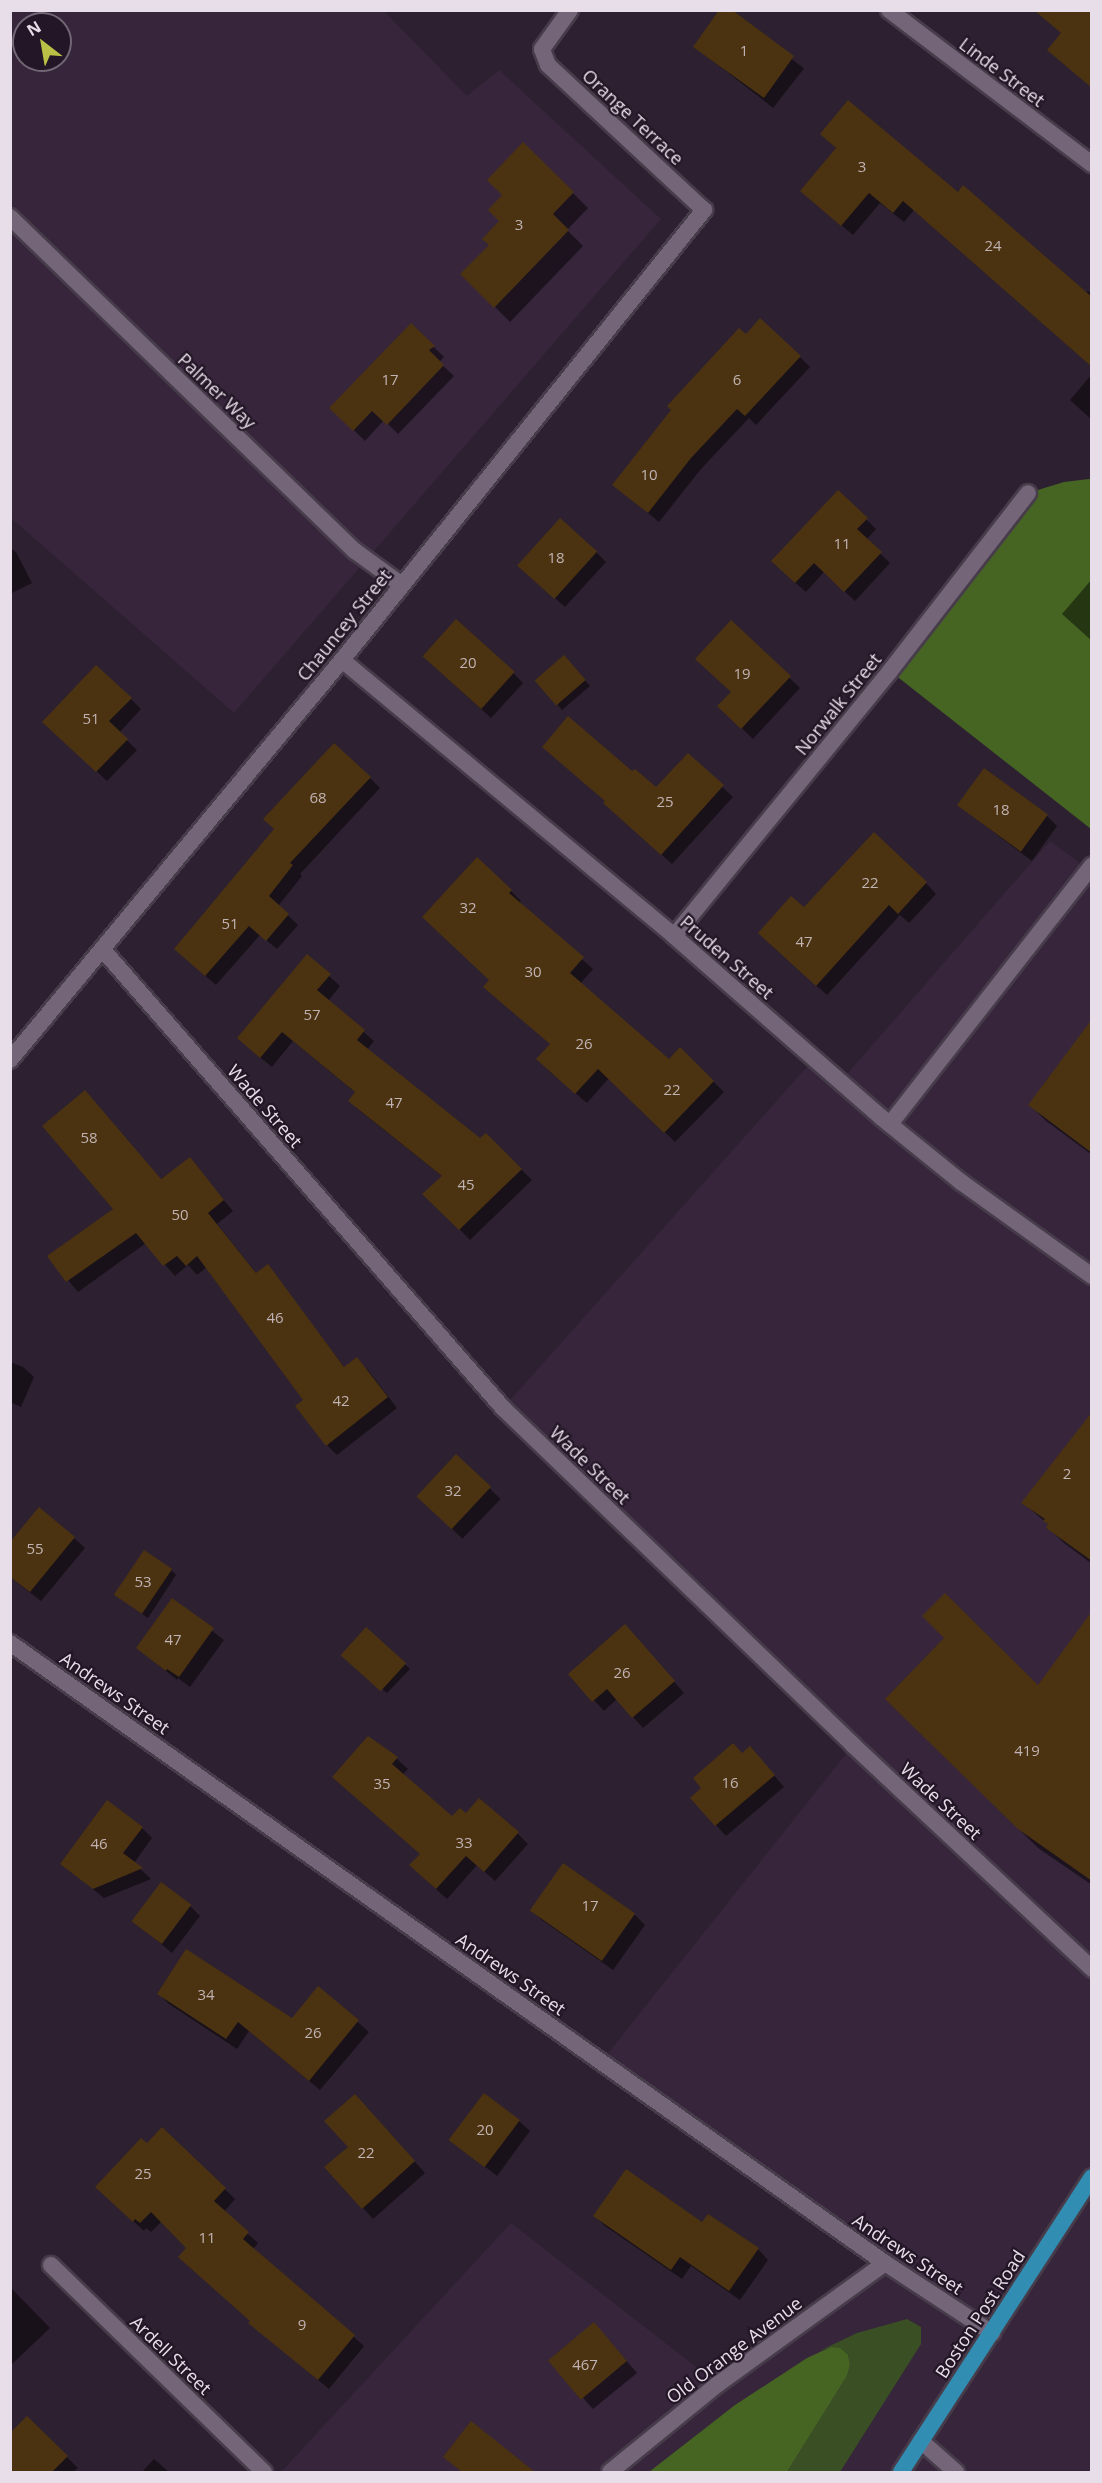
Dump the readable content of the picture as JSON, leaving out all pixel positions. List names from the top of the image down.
{
  "streets": {
    "main road": ["Boston Post Road"],
    "street": [
      "Linde Street",
      "Orange Terrace",
      "Palmer Way",
      "Chauncey Street",
      "Norwalk Street",
      "Pruden Street",
      "Wade Street",
      "Andrews Street",
      "Old Orange Avenue",
      "Ardell Street"
    ]
  },
  "crossings": [
    ["Orange Terrace", "Chauncey Street"],
    ["Palmer Way", "Chauncey Street"],
    ["Chauncey Street", "Pruden Street"],
    ["Chauncey Street", "Wade Street"],
    ["Norwalk Street", "Pruden Street"],
    ["Andrews Street", "Boston Post Road"],
    ["Andrews Street", "Old Orange Avenue"]
  ],
  "house_numbers": [
    "1",
    "3",
    "3",
    "24",
    "17",
    "6",
    "10",
    "11",
    "18",
    "20",
    "19",
    "51",
    "68",
    "25",
    "18",
    "22",
    "32",
    "51",
    "47",
    "30",
    "57",
    "26",
    "22",
    "47",
    "58",
    "45",
    "50",
    "46",
    "42",
    "2",
    "32",
    "55",
    "53",
    "47",
    "26",
    "419",
    "16",
    "35",
    "33",
    "46",
    "17",
    "34",
    "26",
    "20",
    "22",
    "25",
    "11",
    "9",
    "467"
  ],
  "north": "top left"
}
